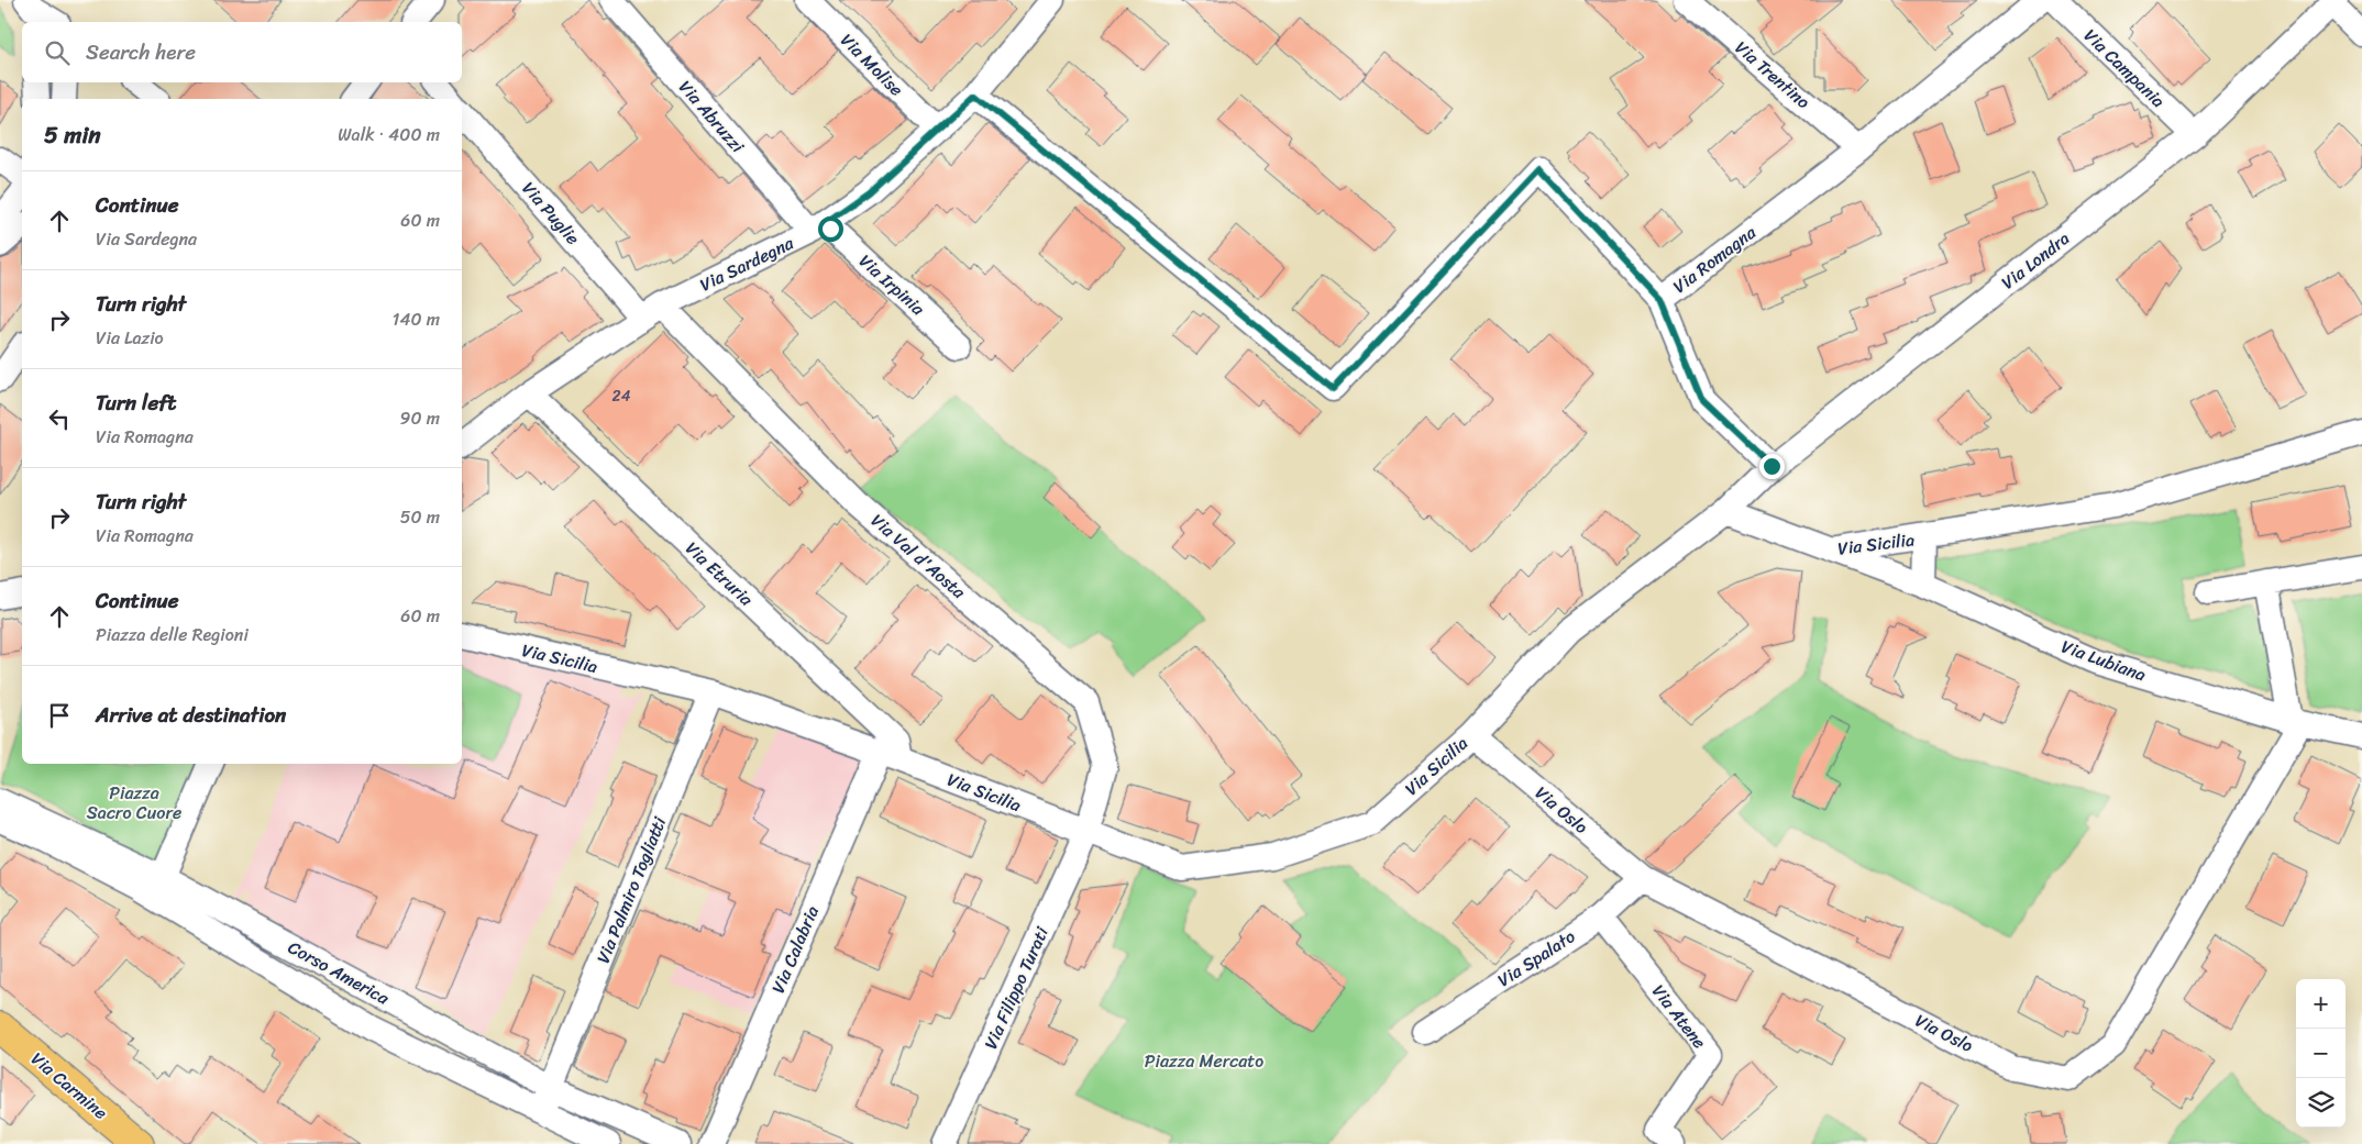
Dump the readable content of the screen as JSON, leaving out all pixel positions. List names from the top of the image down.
{
  "streets": {
    "main road": ["Via Carmine"],
    "street": [
      "Via Molise",
      "Via Campania",
      "Via Trentino",
      "Via Abruzzi",
      "Via Puglie",
      "Via Romagna",
      "Via Londra",
      "Via Sardegna",
      "Via Irpinia",
      "Via Sicilia",
      "Via Val d'Aosta",
      "Via Etruria",
      "Via Lubiana",
      "Via Oslo",
      "Via Palmiro Togliatti",
      "Via Calabria",
      "Via Spalato",
      "Corso America",
      "Via Filippo Turati",
      "Via Atene"
    ]
  },
  "crossings": [
    ["Via Molise", "Via Sardegna"],
    ["Via Campania", "Via Londra"],
    ["Via Trentino", "Via Romagna"],
    ["Via Abruzzi", "Via Sardegna"],
    ["Via Abruzzi", "Via Irpinia"],
    ["Via Puglie", "Via Sardegna"],
    ["Via Puglie", "Via Val d'Aosta"],
    ["Via Romagna", "Via Sardegna"],
    ["Via Londra", "Via Sicilia"],
    ["Via Sardegna", "Via Irpinia"],
    ["Via Sardegna", "Via Val d'Aosta"],
    ["Via Sardegna", "Via Etruria"],
    ["Via Sicilia", "Via Val d'Aosta"],
    ["Via Sicilia", "Via Etruria"],
    ["Via Sicilia", "Via Lubiana"],
    ["Via Sicilia", "Via Oslo"],
    ["Via Sicilia", "Via Palmiro Togliatti"],
    ["Via Sicilia", "Via Calabria"],
    ["Via Sicilia", "Via Filippo Turati"],
    ["Via Val d'Aosta", "Via Filippo Turati"],
    ["Via Etruria", "Via Calabria"],
    ["Via Lubiana", "Via Oslo"],
    ["Via Oslo", "Via Spalato"],
    ["Via Palmiro Togliatti", "Corso America"],
    ["Via Spalato", "Via Atene"]
  ],
  "parks": ["Piazza Sacro Cuore", "Piazza Mercato"],
  "house_numbers": ["24"],
  "page": {
    "search": "Search here",
    "heading": ["5 min", "Walk · 400 m"],
    "list": [
      ["Continue", "Via Sardegna", "60 m"],
      ["Turn right", "Via Lazio", "140 m"],
      ["Turn left", "Via Romagna", "90 m"],
      ["Turn right", "Via Romagna", "50 m"],
      ["Continue", "Piazza delle Regioni", "60 m"],
      "Arrive at destination"
    ],
    "map_buttons": ["+", "−"]
  }
}
